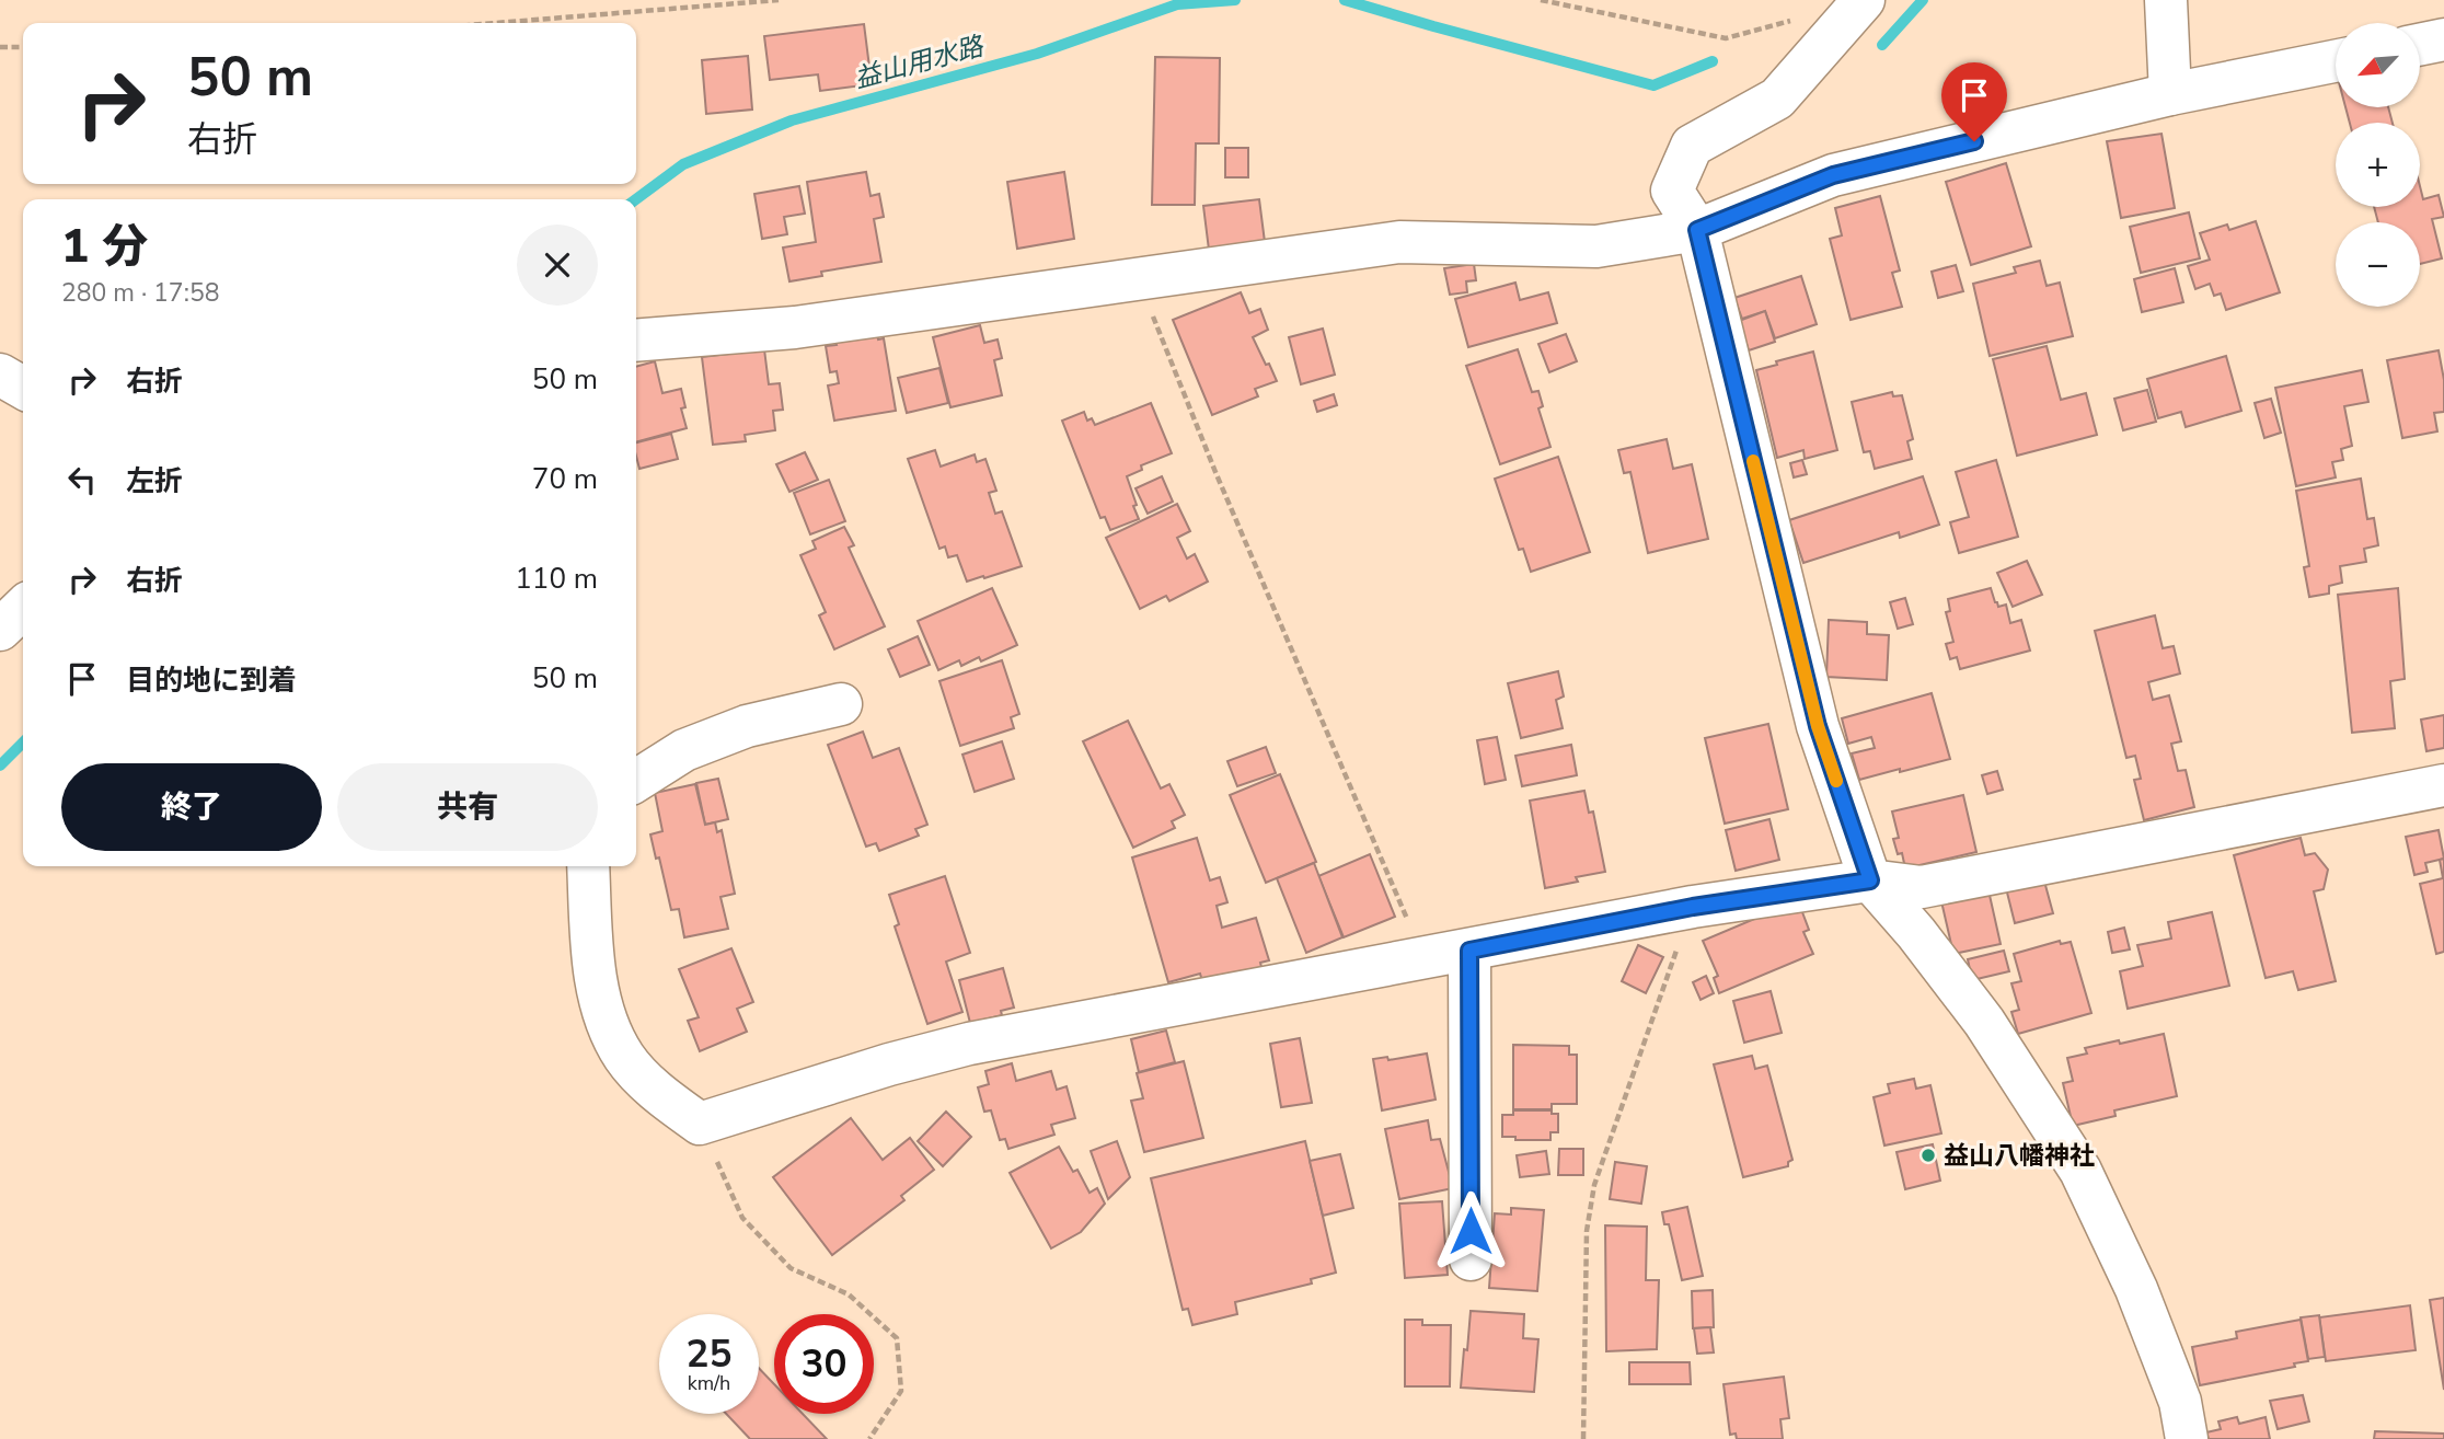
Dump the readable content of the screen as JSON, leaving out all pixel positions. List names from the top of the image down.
{
  "water": ["益山用水路"],
  "places": ["益山八幡神社"],
  "north": "bottom left",
  "page": {
    "map_buttons": ["+", "−"],
    "turn": ["50 m", "右折"],
    "heading": ["1 分", "280 m · 17:58"],
    "list": [
      {
        "name": "右折",
        "value": "50 m"
      },
      {
        "name": "左折",
        "value": "70 m"
      },
      {
        "name": "右折",
        "value": "110 m"
      },
      {
        "name": "目的地に到着",
        "value": "50 m"
      }
    ],
    "buttons": ["終了", "共有"],
    "speed": "25 km/h",
    "limit": "30"
  }
}
